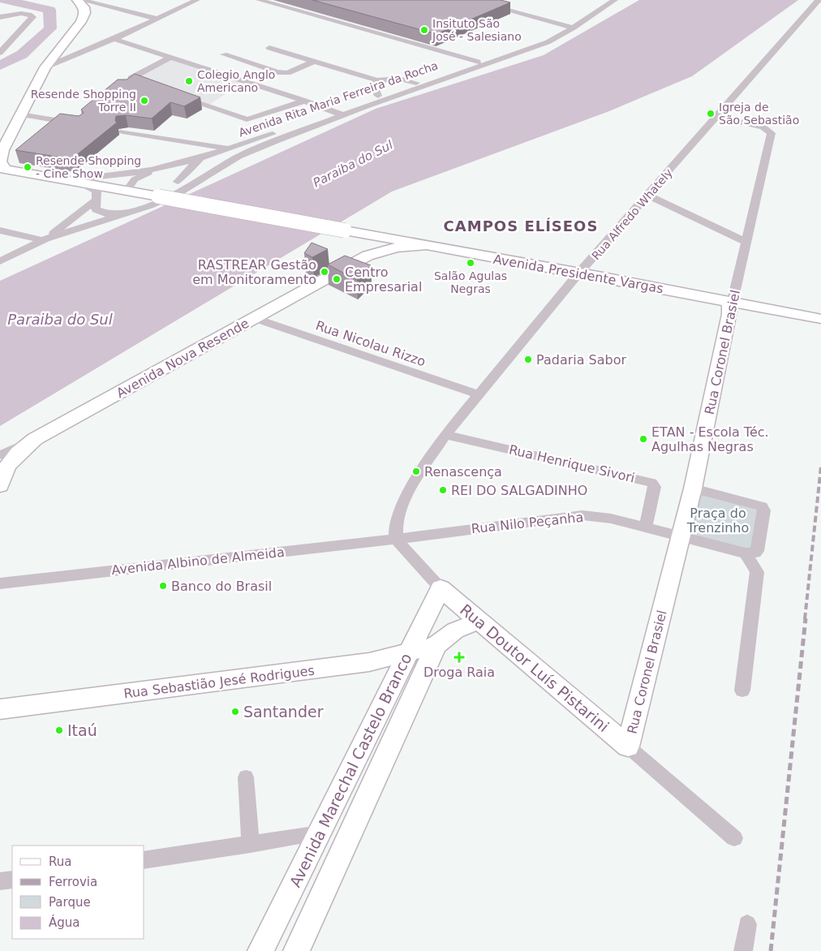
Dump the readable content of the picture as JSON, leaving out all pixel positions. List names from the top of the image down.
{
  "streets": {
    "street": [
      "Avenida Rita Maria Ferreira da Rocha",
      "Rua Alfredo Whately",
      "Avenida Presidente Vargas",
      "Rua Nicolau Rizzo",
      "Rua Coronel Brasiel",
      "Avenida Nova Resende",
      "Rua Henrique Sivori",
      "Rua Nilo Peçanha",
      "Avenida Albino de Almeida",
      "Rua Doutor Luís Pistarini",
      "Rua Sebastião Jesé Rodrigues",
      "Avenida Marechal Castelo Branco"
    ]
  },
  "crossings": [
    ["Avenida Rita Maria Ferreira da Rocha", "Avenida Presidente Vargas"],
    ["Rua Alfredo Whately", "Avenida Presidente Vargas"],
    ["Rua Alfredo Whately", "Rua Nicolau Rizzo"],
    ["Rua Alfredo Whately", "Rua Coronel Brasiel"],
    ["Rua Alfredo Whately", "Rua Henrique Sivori"],
    ["Rua Alfredo Whately", "Rua Nilo Peçanha"],
    ["Rua Alfredo Whately", "Avenida Albino de Almeida"],
    ["Rua Alfredo Whately", "Rua Doutor Luís Pistarini"],
    ["Avenida Presidente Vargas", "Rua Coronel Brasiel"],
    ["Avenida Presidente Vargas", "Avenida Nova Resende"],
    ["Rua Nicolau Rizzo", "Avenida Nova Resende"],
    ["Rua Coronel Brasiel", "Rua Nilo Peçanha"],
    ["Rua Coronel Brasiel", "Rua Doutor Luís Pistarini"],
    ["Rua Henrique Sivori", "Rua Nilo Peçanha"],
    ["Rua Nilo Peçanha", "Avenida Albino de Almeida"],
    ["Rua Nilo Peçanha", "Rua Doutor Luís Pistarini"],
    ["Avenida Albino de Almeida", "Rua Doutor Luís Pistarini"],
    ["Rua Doutor Luís Pistarini", "Avenida Marechal Castelo Branco"],
    ["Rua Sebastião Jesé Rodrigues", "Avenida Marechal Castelo Branco"]
  ],
  "districts": ["CAMPOS ELÍSEOS"],
  "water": ["Paraiba do Sul"],
  "parks": ["Praça do Trenzinho"],
  "places": {
    "other": [
      "Insituto São José - Salesiano",
      "Colegio Anglo Americano",
      "Resende Shopping Torre II",
      "Igreja de São Sebastião",
      "Resende Shopping - Cine Show",
      "Salão Agulas Negras",
      "RASTREAR Gestão em Monitoramento",
      "Centro Empresarial",
      "Padaria Sabor",
      "ETAN - Escola Téc. Agulhas Negras",
      "Renascença",
      "REI DO SALGADINHO",
      "Banco do Brasil",
      "Santander",
      "Itaú"
    ],
    "health": ["Droga Raia"]
  },
  "legend": [
    "Rua",
    "Ferrovia",
    "Parque",
    "Água"
  ]
}
